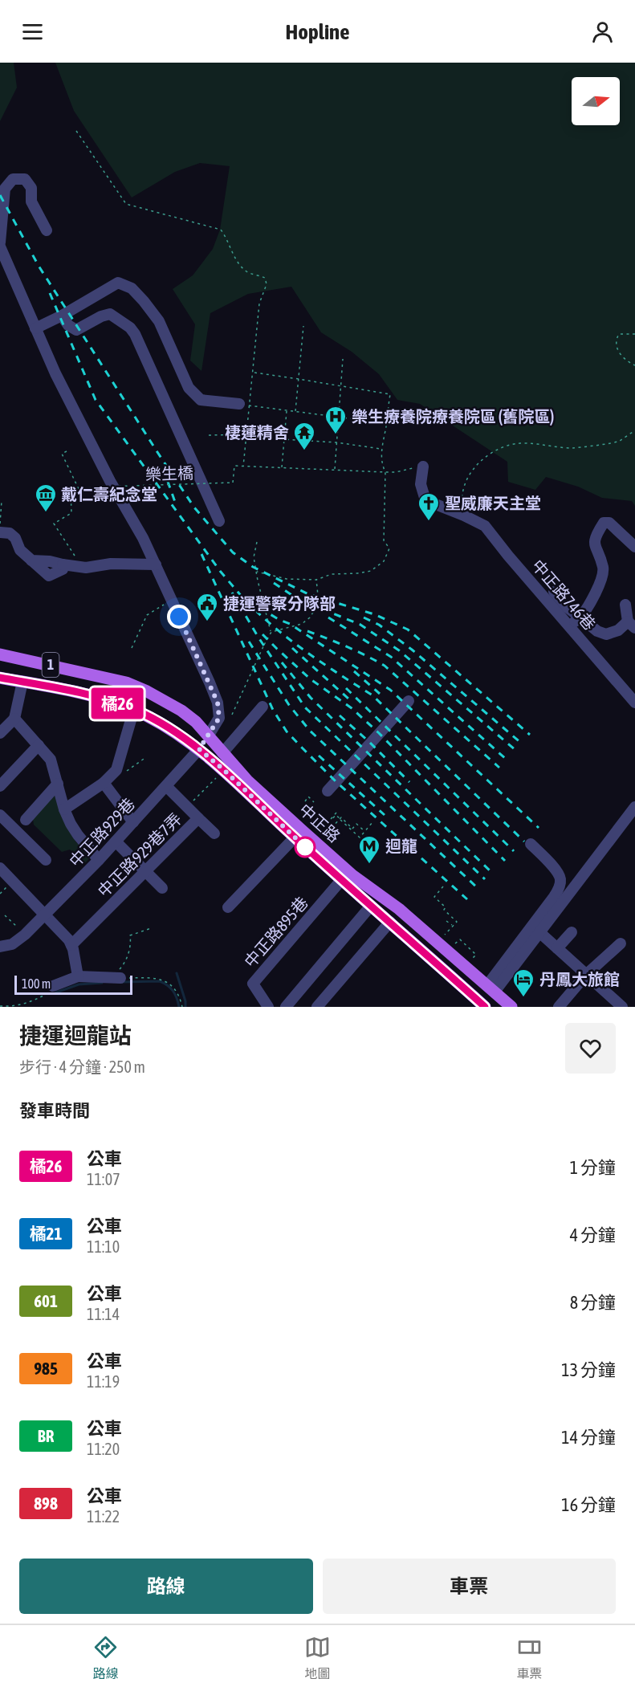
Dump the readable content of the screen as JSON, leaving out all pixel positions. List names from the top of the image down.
{
  "streets": {
    "main road": ["1", "中正路"],
    "lane": [
      "中正路746巷",
      "中正路929巷",
      "中正路929巷7弄",
      "中正路895巷"
    ],
    "path": ["樂生橋"]
  },
  "crossings": [
    ["1", "中正路"],
    ["中正路", "中正路929巷"],
    ["中正路", "中正路895巷"],
    ["中正路929巷", "中正路929巷7弄"]
  ],
  "places": {
    "hospital": ["樂生療養院療養院區 (舊院區)"],
    "temple": ["棲蓮精舍"],
    "museum": ["戴仁壽紀念堂"],
    "church": ["聖威廉天主堂"],
    "public building": ["捷運警察分隊部"],
    "metro station": ["迴龍"],
    "hotel": ["丹鳳大旅館"]
  },
  "lines": ["bus line 橘26"],
  "scale_bar": "100 m",
  "north": "right",
  "page": {
    "header": "Hopline",
    "on_map": "橘26",
    "scale": "100 m",
    "heading": [
      ["捷運迴龍站", "步行 · 4 分鐘 · 250 m"],
      "發車時間"
    ],
    "list": [
      {
        "mark": "橘26",
        "name": "公車",
        "note": "11:07",
        "value": "1 分鐘"
      },
      {
        "mark": "橘21",
        "name": "公車",
        "note": "11:10",
        "value": "4 分鐘"
      },
      {
        "mark": "601",
        "name": "公車",
        "note": "11:14",
        "value": "8 分鐘"
      },
      {
        "mark": "985",
        "name": "公車",
        "note": "11:19",
        "value": "13 分鐘"
      },
      {
        "mark": "BR",
        "name": "公車",
        "note": "11:20",
        "value": "14 分鐘"
      },
      {
        "mark": "898",
        "name": "公車",
        "note": "11:22",
        "value": "16 分鐘"
      }
    ],
    "buttons": ["路線", "車票"],
    "tabs": ["路線", "地圖", "車票"]
  }
}
